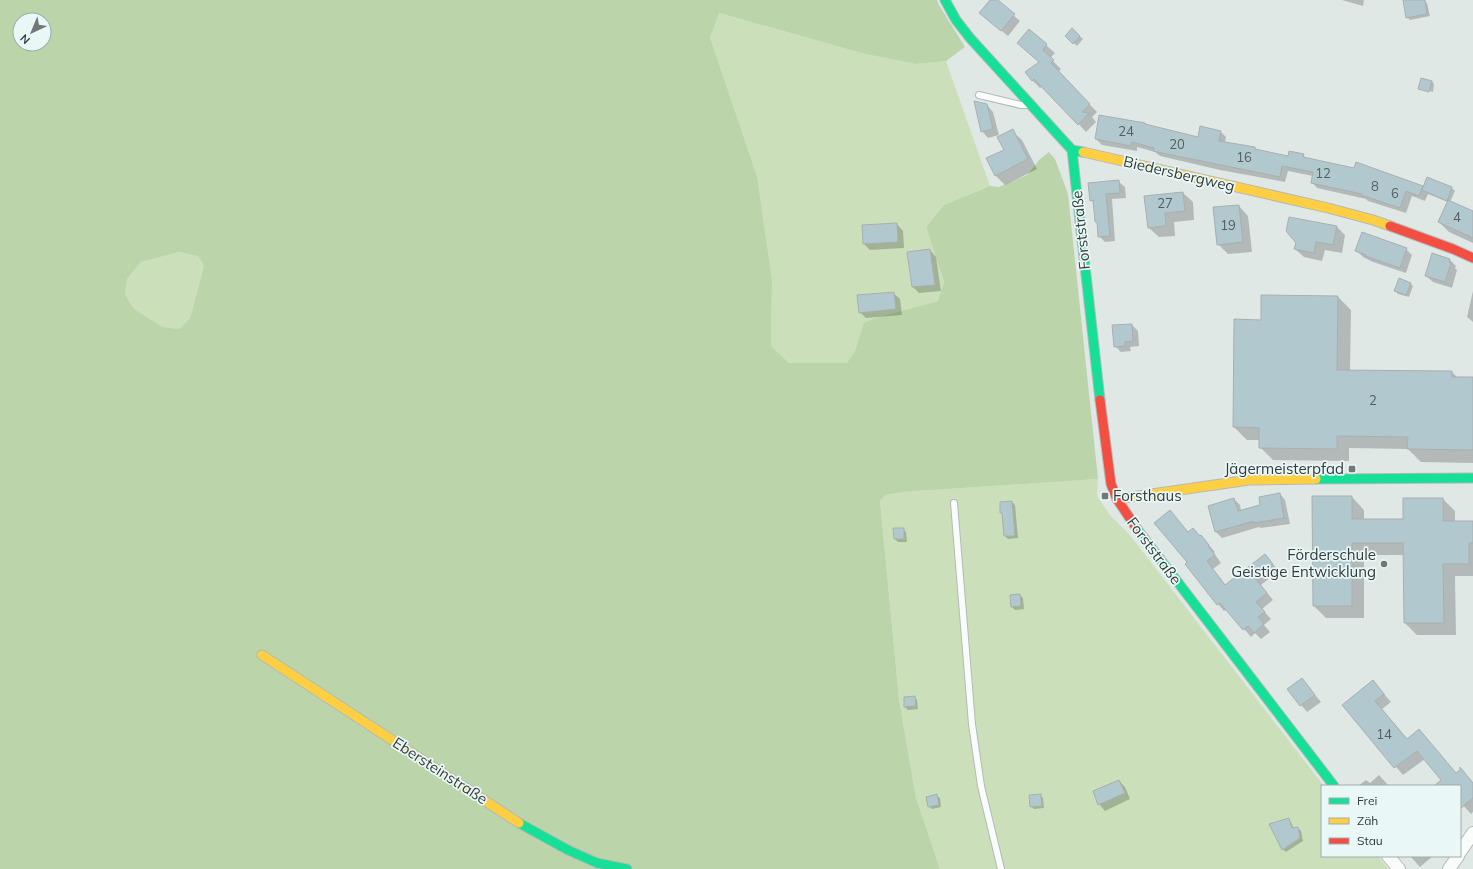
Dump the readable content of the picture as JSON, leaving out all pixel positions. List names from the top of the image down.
{
  "streets": {
    "street": ["Biedersbergweg", "Forststraße", "Ebersteinstraße"]
  },
  "crossings": [
    ["Biedersbergweg", "Forststraße"]
  ],
  "places": {
    "transit": ["Jägermeisterpfad", "Forsthaus"],
    "other": ["Förderschule Geistige Entwicklung"]
  },
  "house_numbers": [
    "24",
    "20",
    "16",
    "12",
    "8",
    "6",
    "27",
    "4",
    "19",
    "2",
    "14"
  ],
  "legend": ["Frei", "Zäh", "Stau"],
  "north": "bottom left"
}
